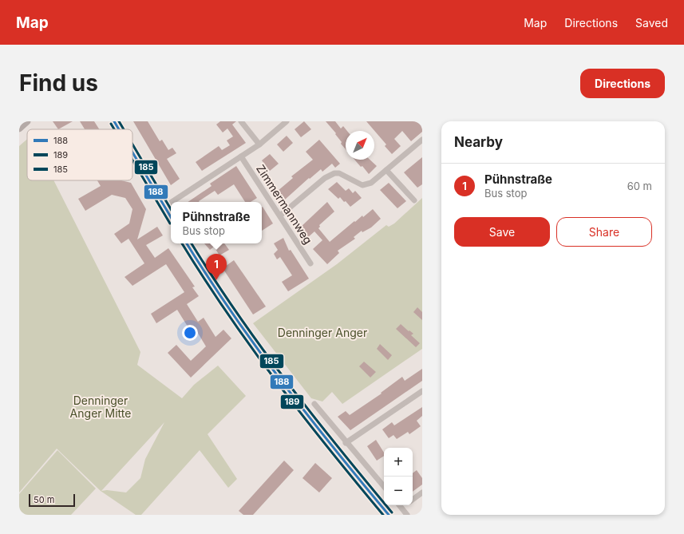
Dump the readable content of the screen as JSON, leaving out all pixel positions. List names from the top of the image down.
{
  "streets": {
    "street": ["Zimmermannweg"]
  },
  "parks": ["Denninger Anger", "Denninger Anger Mitte"],
  "lines": ["transit line 188", "transit line 185", "transit line 189"],
  "legend": ["188", "189", "185"],
  "scale_bar": "50 m",
  "north": "top right",
  "page": {
    "header": "Map",
    "nav": ["Map", "Directions", "Saved"],
    "buttons": [
      "Directions",
      ["Save", "Share"]
    ],
    "title": "Find us",
    "heading": "Nearby",
    "list": [
      {
        "mark": "1",
        "name": "Pühnstraße",
        "note": "Bus stop",
        "value": "60 m"
      }
    ],
    "popup": ["Pühnstraße", "Bus stop"],
    "pins": "1",
    "map_buttons": ["+", "−"],
    "scale": "50 m"
  }
}
